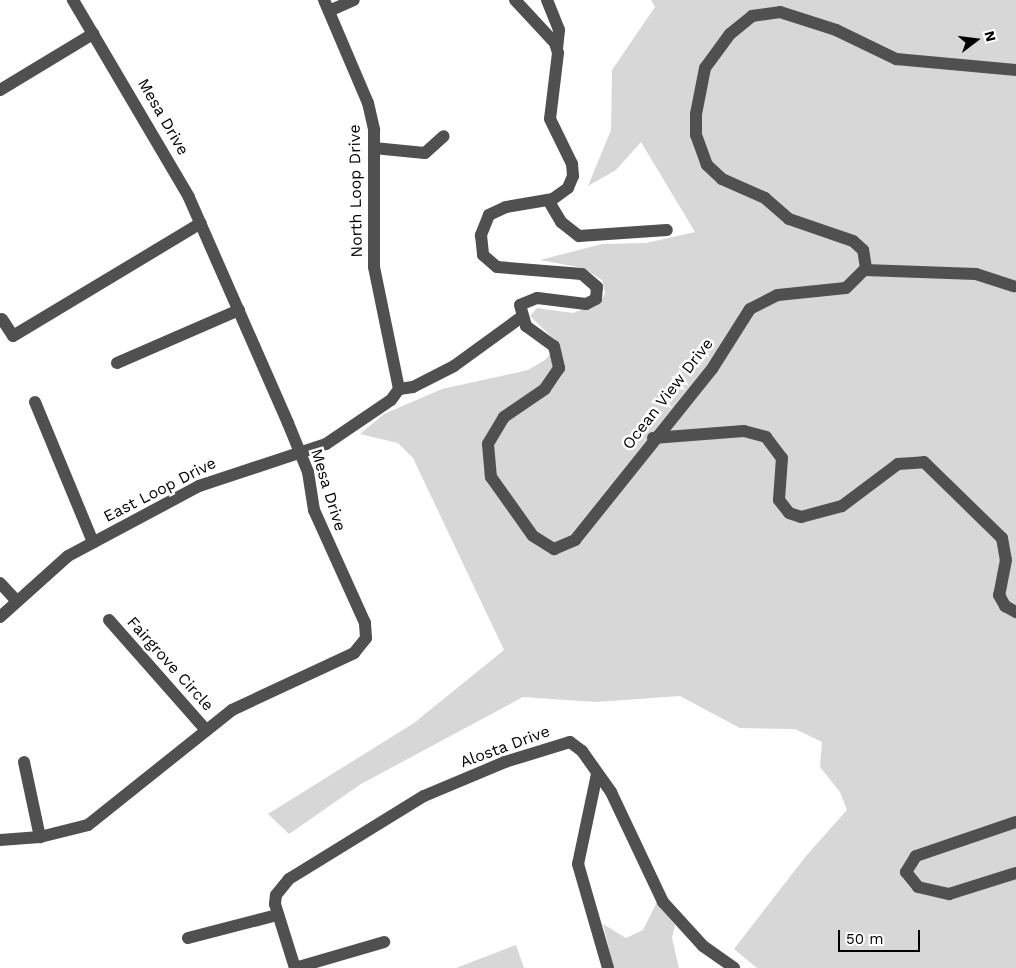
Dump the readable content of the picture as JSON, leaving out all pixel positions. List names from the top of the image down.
{
  "streets": {
    "street": [
      "Mesa Drive",
      "North Loop Drive",
      "Ocean View Drive",
      "East Loop Drive",
      "Fairgrove Circle",
      "Alosta Drive"
    ]
  },
  "crossings": [
    ["Mesa Drive", "East Loop Drive"],
    ["Mesa Drive", "Fairgrove Circle"],
    ["North Loop Drive", "East Loop Drive"]
  ],
  "scale_bar": "50 m",
  "north": "right"
}
